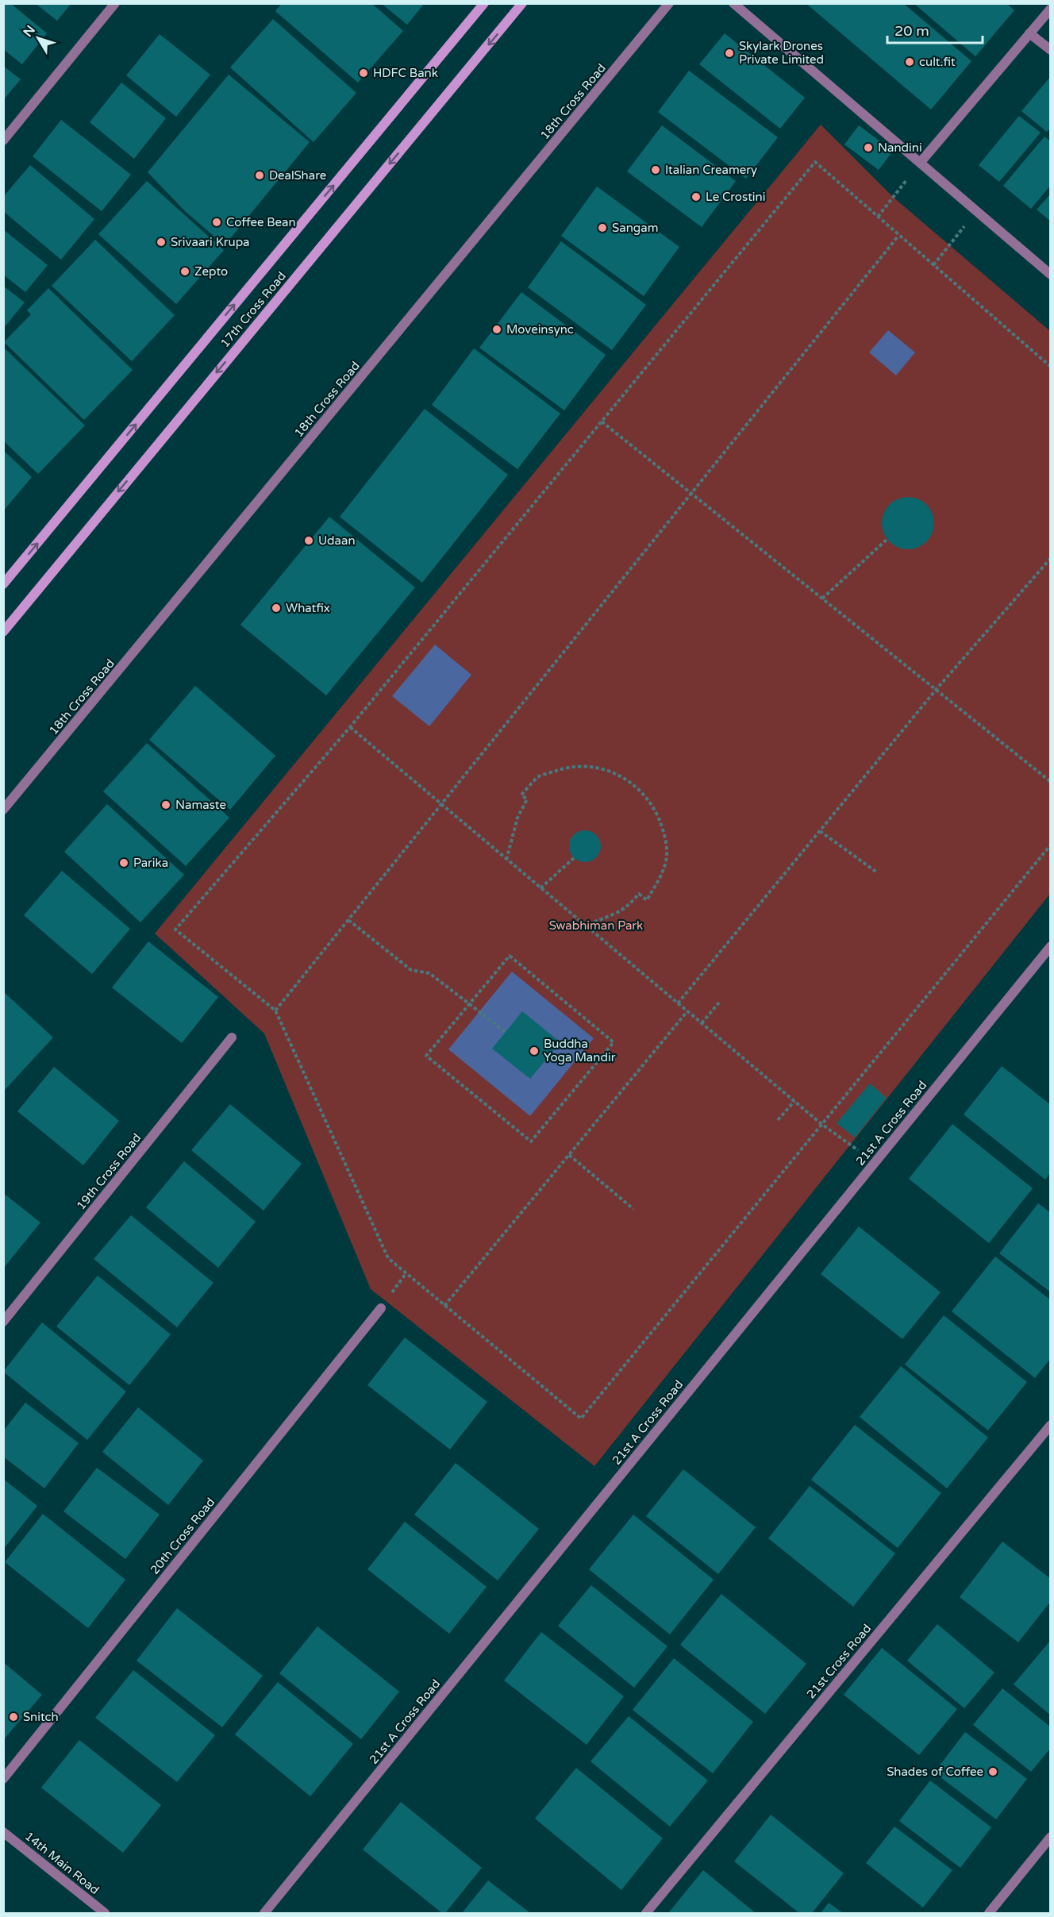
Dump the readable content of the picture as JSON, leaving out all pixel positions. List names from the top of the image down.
{
  "streets": {
    "main road": ["17th Cross Road"],
    "street": [
      "18th Cross Road",
      "21st A Cross Road",
      "19th Cross Road",
      "20th Cross Road",
      "21st Cross Road",
      "14th Main Road"
    ]
  },
  "parks": ["Swabhiman Park"],
  "places": [
    "Skylark Drones Private Limited",
    "cult.fit",
    "HDFC Bank",
    "Nandini",
    "Italian Creamery",
    "DealShare",
    "Le Crostini",
    "Coffee Bean",
    "Sangam",
    "Srivaari Krupa",
    "Zepto",
    "Moveinsync",
    "Udaan",
    "Whatfix",
    "Namaste",
    "Parika",
    "Buddha Yoga Mandir",
    "Snitch",
    "Shades of Coffee"
  ],
  "scale_bar": "20 m",
  "north": "top left"
}
